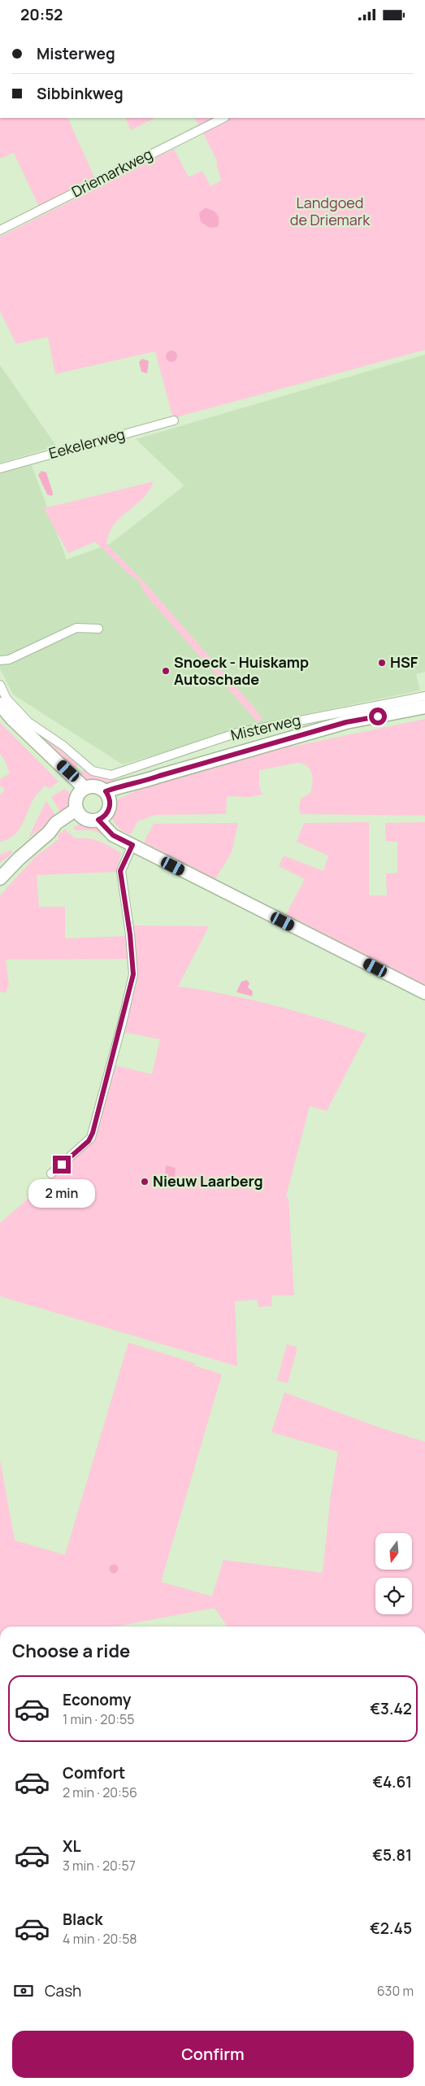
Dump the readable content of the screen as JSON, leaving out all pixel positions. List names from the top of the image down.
{
  "streets": {
    "main road": ["Misterweg"],
    "street": ["Driemarkweg", "Eekelerweg"]
  },
  "parks": ["Landgoed de Driemark"],
  "places": ["HSF", "Snoeck - Huiskamp Autoschade", "Nieuw Laarberg"],
  "north": "bottom",
  "page": {
    "status": "20:52",
    "banner": ["Misterweg", "Sibbinkweg"],
    "bubble": "2 min",
    "heading": "Choose a ride",
    "list": [
      {
        "name": "Economy",
        "note": "1 min · 20:55",
        "value": "€3.42"
      },
      {
        "name": "Comfort",
        "note": "2 min · 20:56",
        "value": "€4.61"
      },
      {
        "name": "XL",
        "note": "3 min · 20:57",
        "value": "€5.81"
      },
      {
        "name": "Black",
        "note": "4 min · 20:58",
        "value": "€2.45"
      }
    ],
    "pay": ["Cash", "630 m"],
    "buttons": "Confirm"
  }
}
